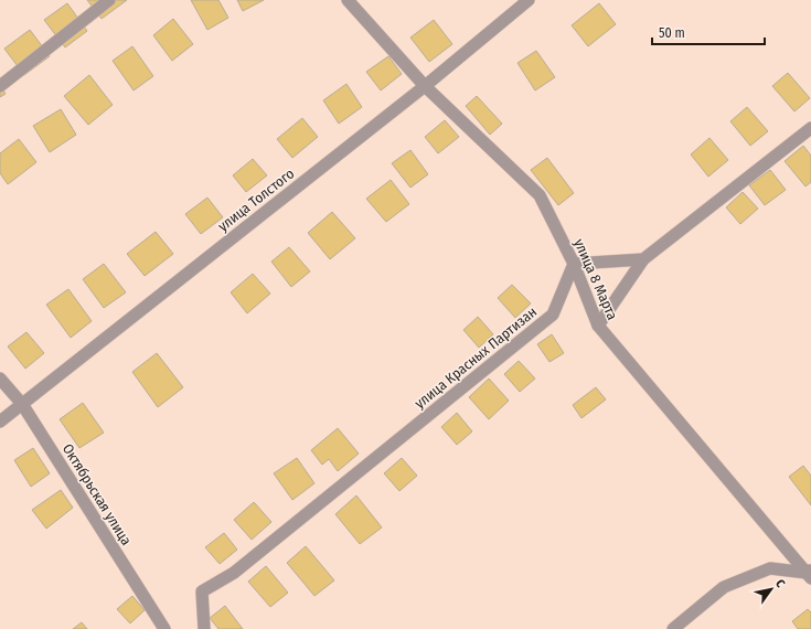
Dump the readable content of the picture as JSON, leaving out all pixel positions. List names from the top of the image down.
{
  "streets": {
    "street": [
      "улица Толстого",
      "улица 8 Марта",
      "улица Красных Партизан",
      "Октябрьская улица"
    ]
  },
  "crossings": [
    ["улица Толстого", "улица 8 Марта"],
    ["улица Толстого", "Октябрьская улица"],
    ["улица 8 Марта", "улица Красных Партизан"]
  ],
  "scale_bar": "50 m",
  "north": "top right"
}
